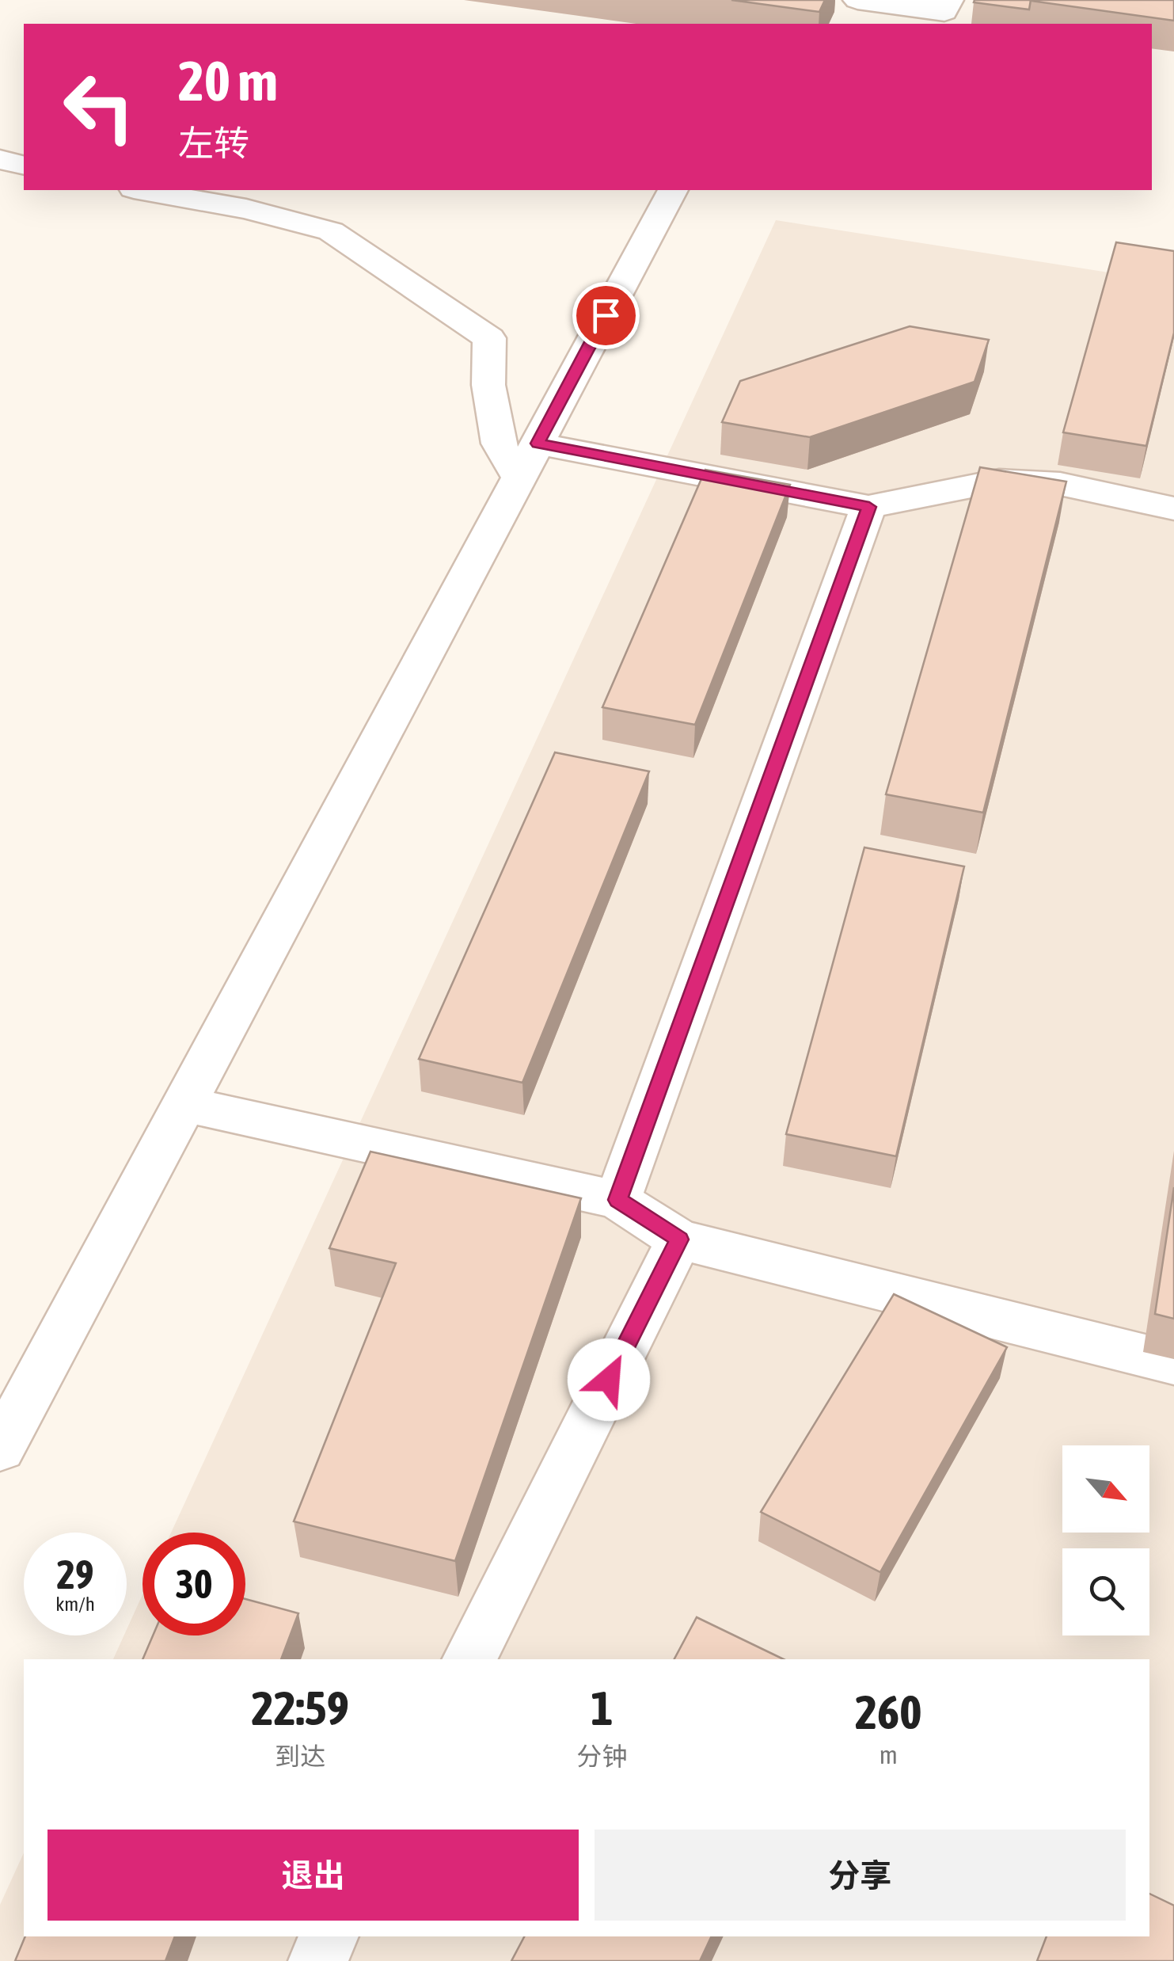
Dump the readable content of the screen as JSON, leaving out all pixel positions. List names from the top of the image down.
{
  "north": "bottom right",
  "page": {
    "turn": ["20 m", "左转"],
    "speed": "29 km/h",
    "limit": "30",
    "eta": [
      "22:59",
      "到达",
      "1",
      "分钟",
      "260",
      "m"
    ],
    "buttons": ["退出", "分享"]
  }
}
